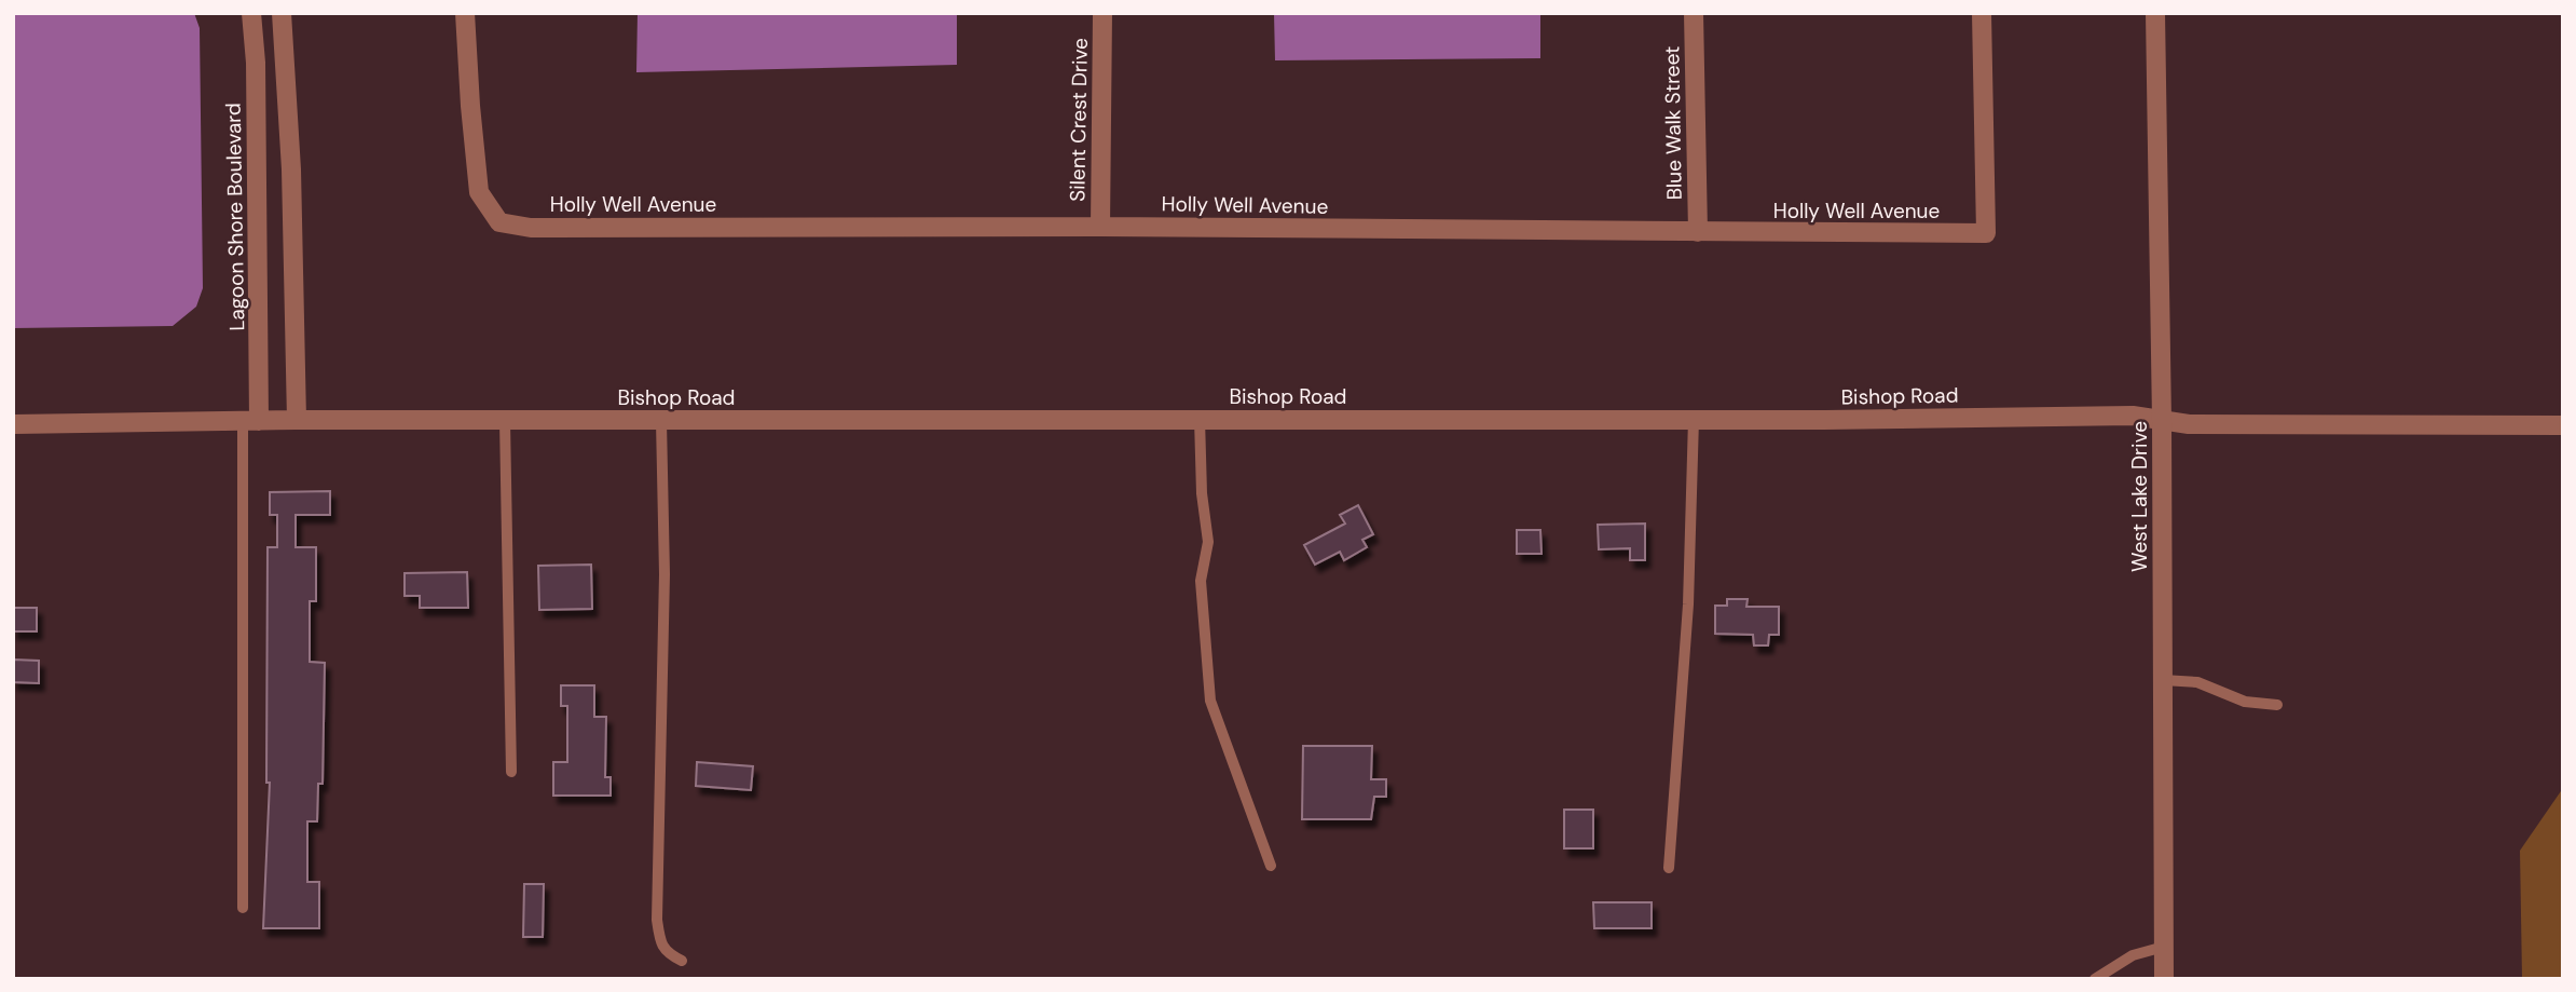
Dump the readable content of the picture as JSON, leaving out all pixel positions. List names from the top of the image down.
{
  "streets": {
    "street": [
      "Silent Crest Drive",
      "Blue Walk Street",
      "Holly Well Avenue",
      "Lagoon Shore Boulevard",
      "Bishop Road",
      "West Lake Drive"
    ]
  },
  "crossings": [
    ["Silent Crest Drive", "Holly Well Avenue"],
    ["Blue Walk Street", "Holly Well Avenue"],
    ["Lagoon Shore Boulevard", "Bishop Road"],
    ["Bishop Road", "West Lake Drive"]
  ]
}
